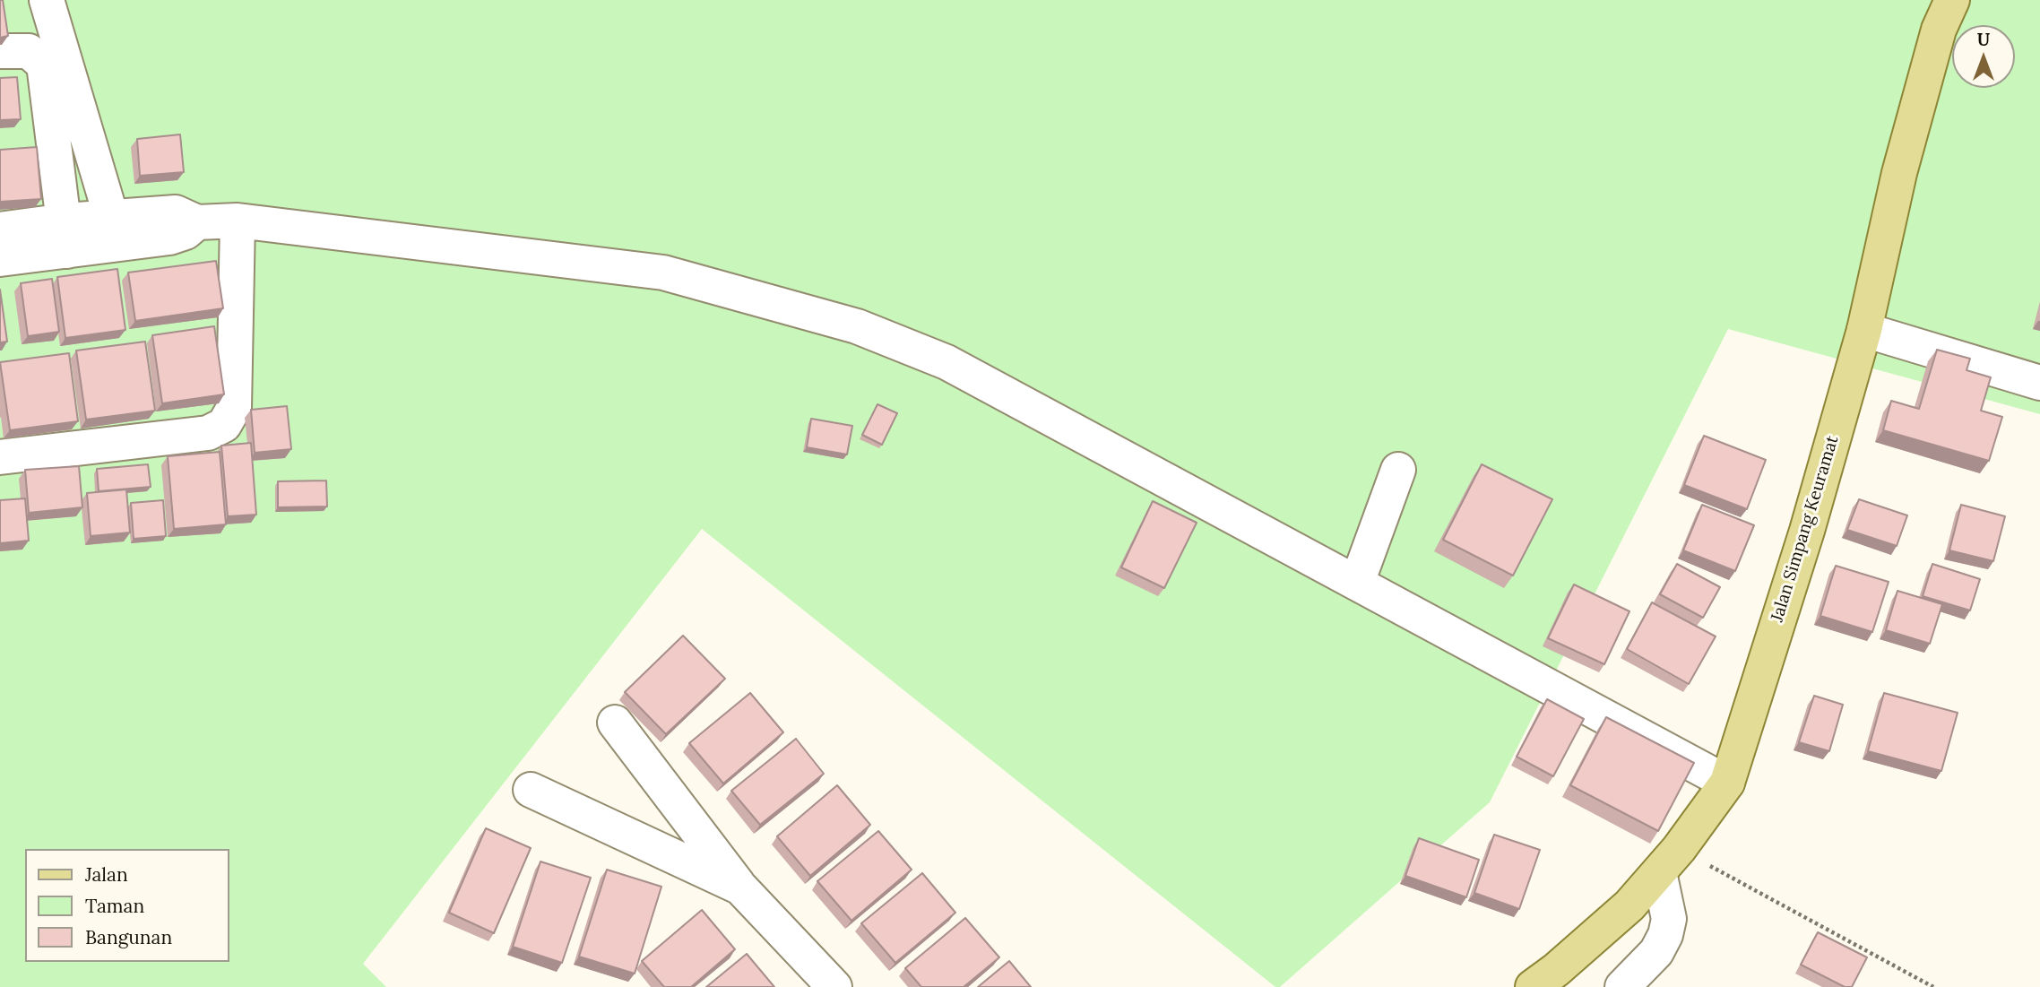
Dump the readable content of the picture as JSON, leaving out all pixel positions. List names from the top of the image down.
{
  "streets": {
    "main road": ["Jalan Simpang Keuramat"]
  },
  "legend": ["Jalan", "Taman", "Bangunan"],
  "north": "top"
}
